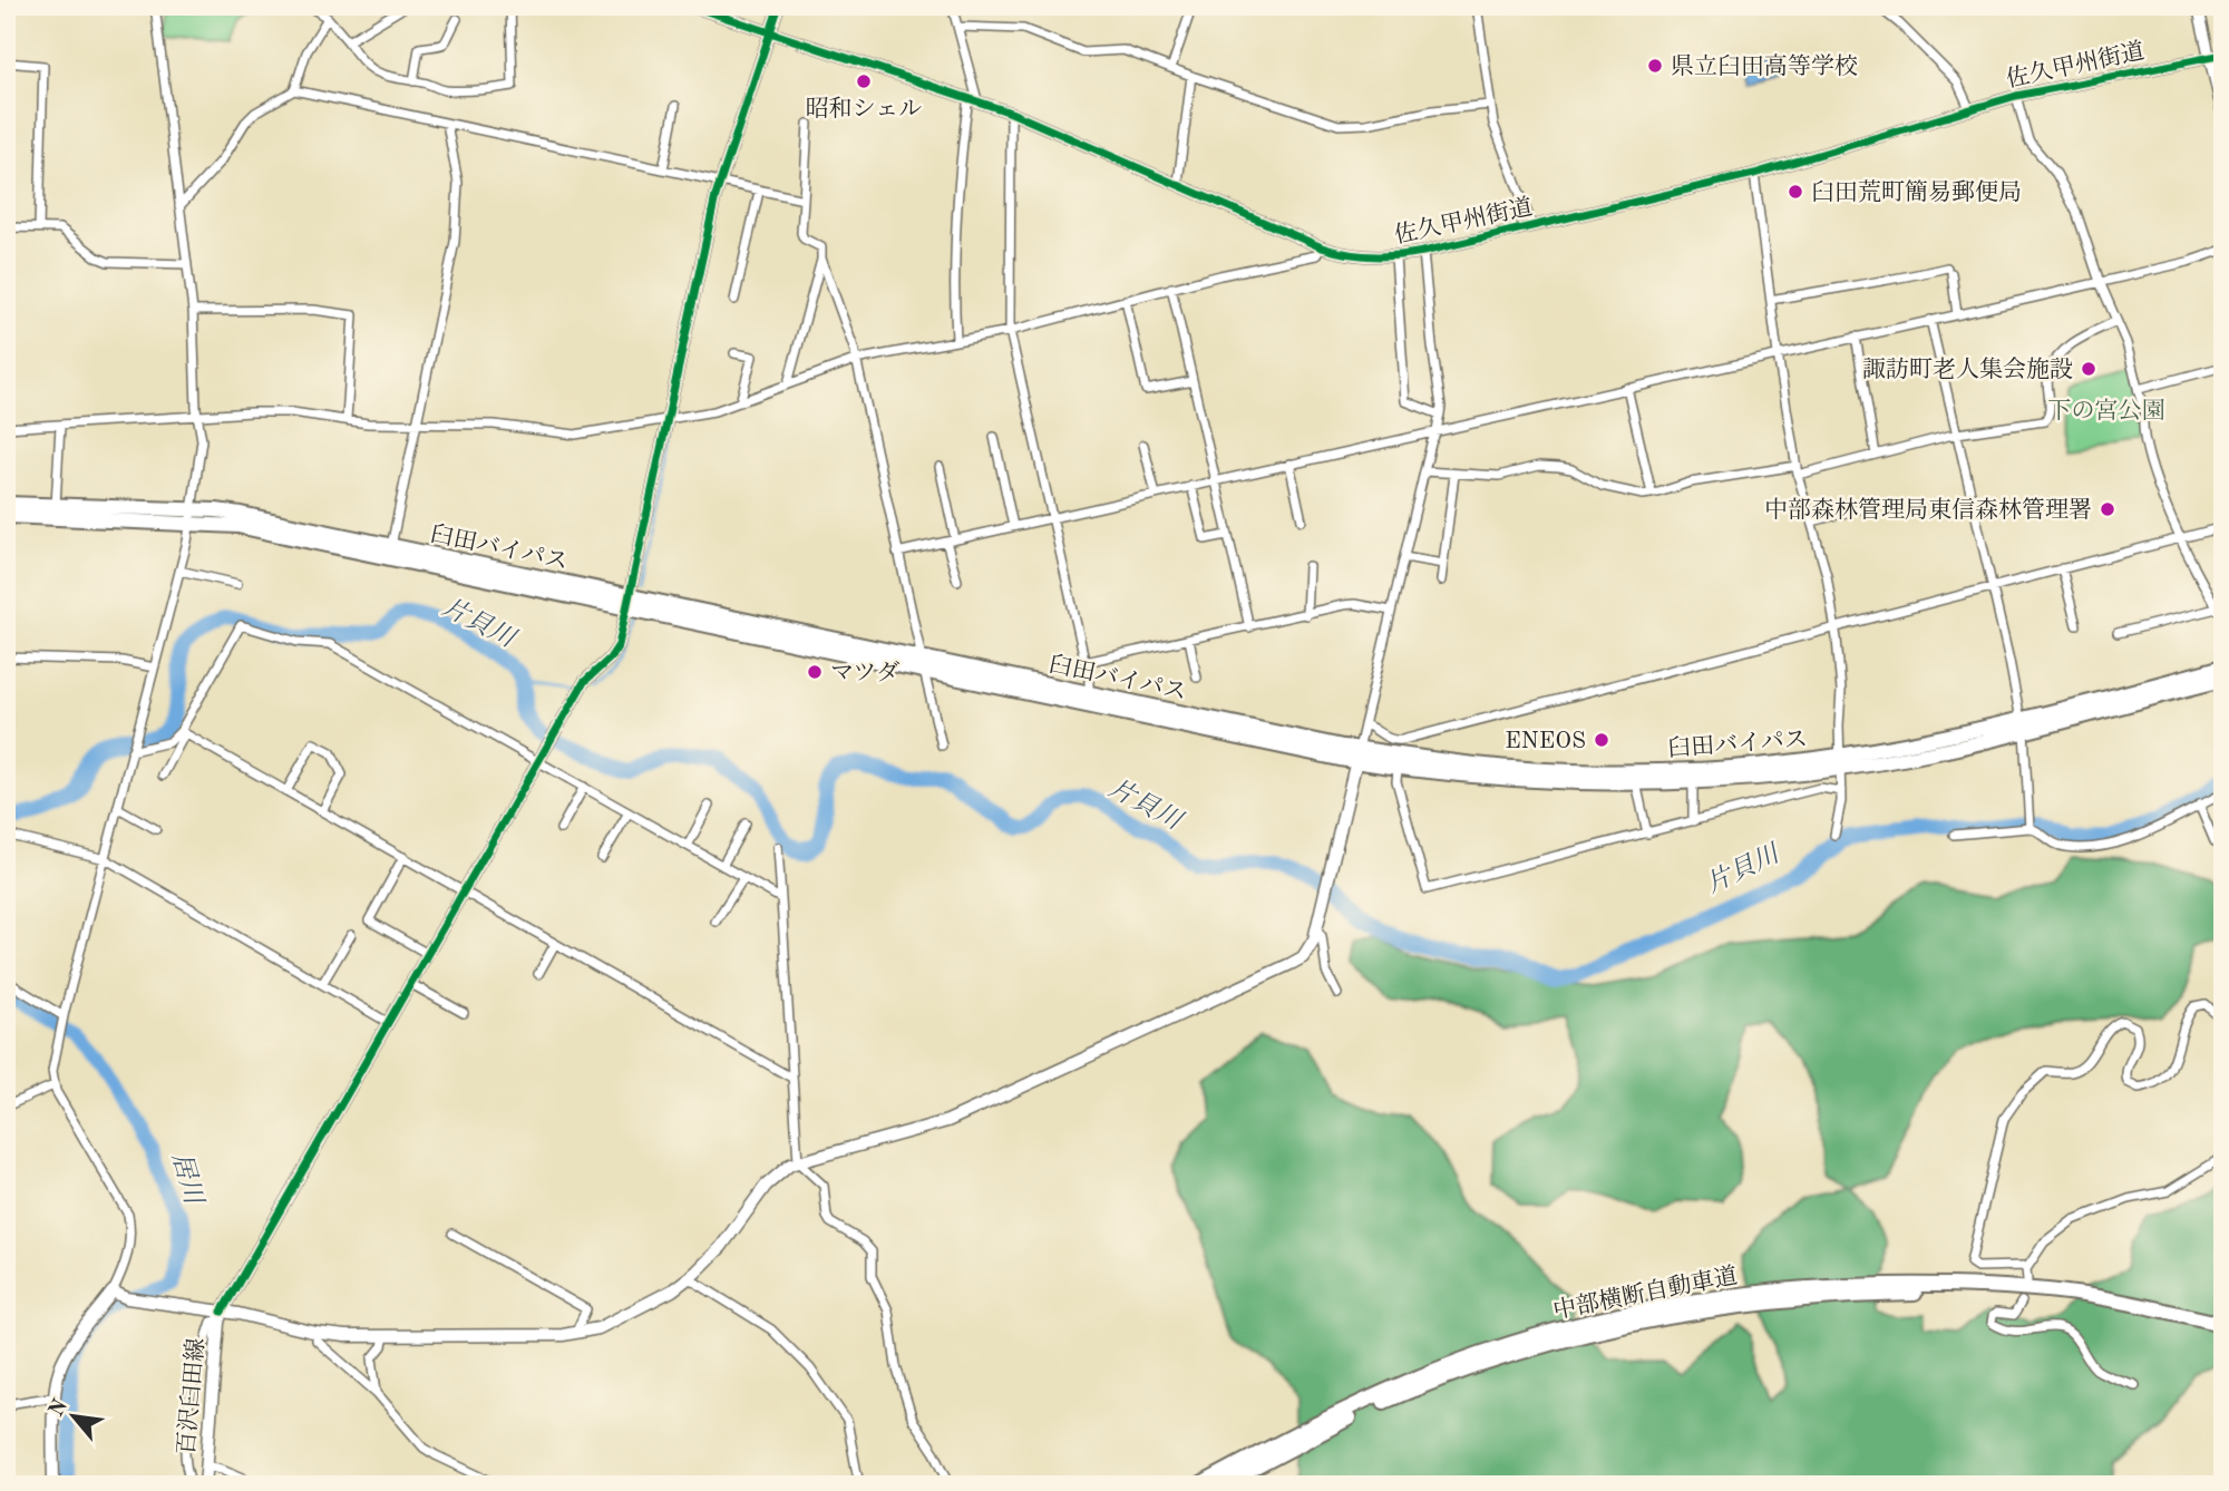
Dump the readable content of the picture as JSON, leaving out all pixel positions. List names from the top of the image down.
{
  "streets": {
    "highway": ["臼田バイパス", "中部横断自動車道"],
    "main road": ["百沢臼田線"],
    "street": ["佐久甲州街道"]
  },
  "water": ["片貝川", "居川"],
  "parks": ["下の宮公園"],
  "places": [
    "県立臼田高等学校",
    "昭和シェル",
    "臼田荒町簡易郵便局",
    "諏訪町老人集会施設",
    "中部森林管理局東信森林管理署",
    "マツダ",
    "ENEOS"
  ],
  "north": "top left"
}
